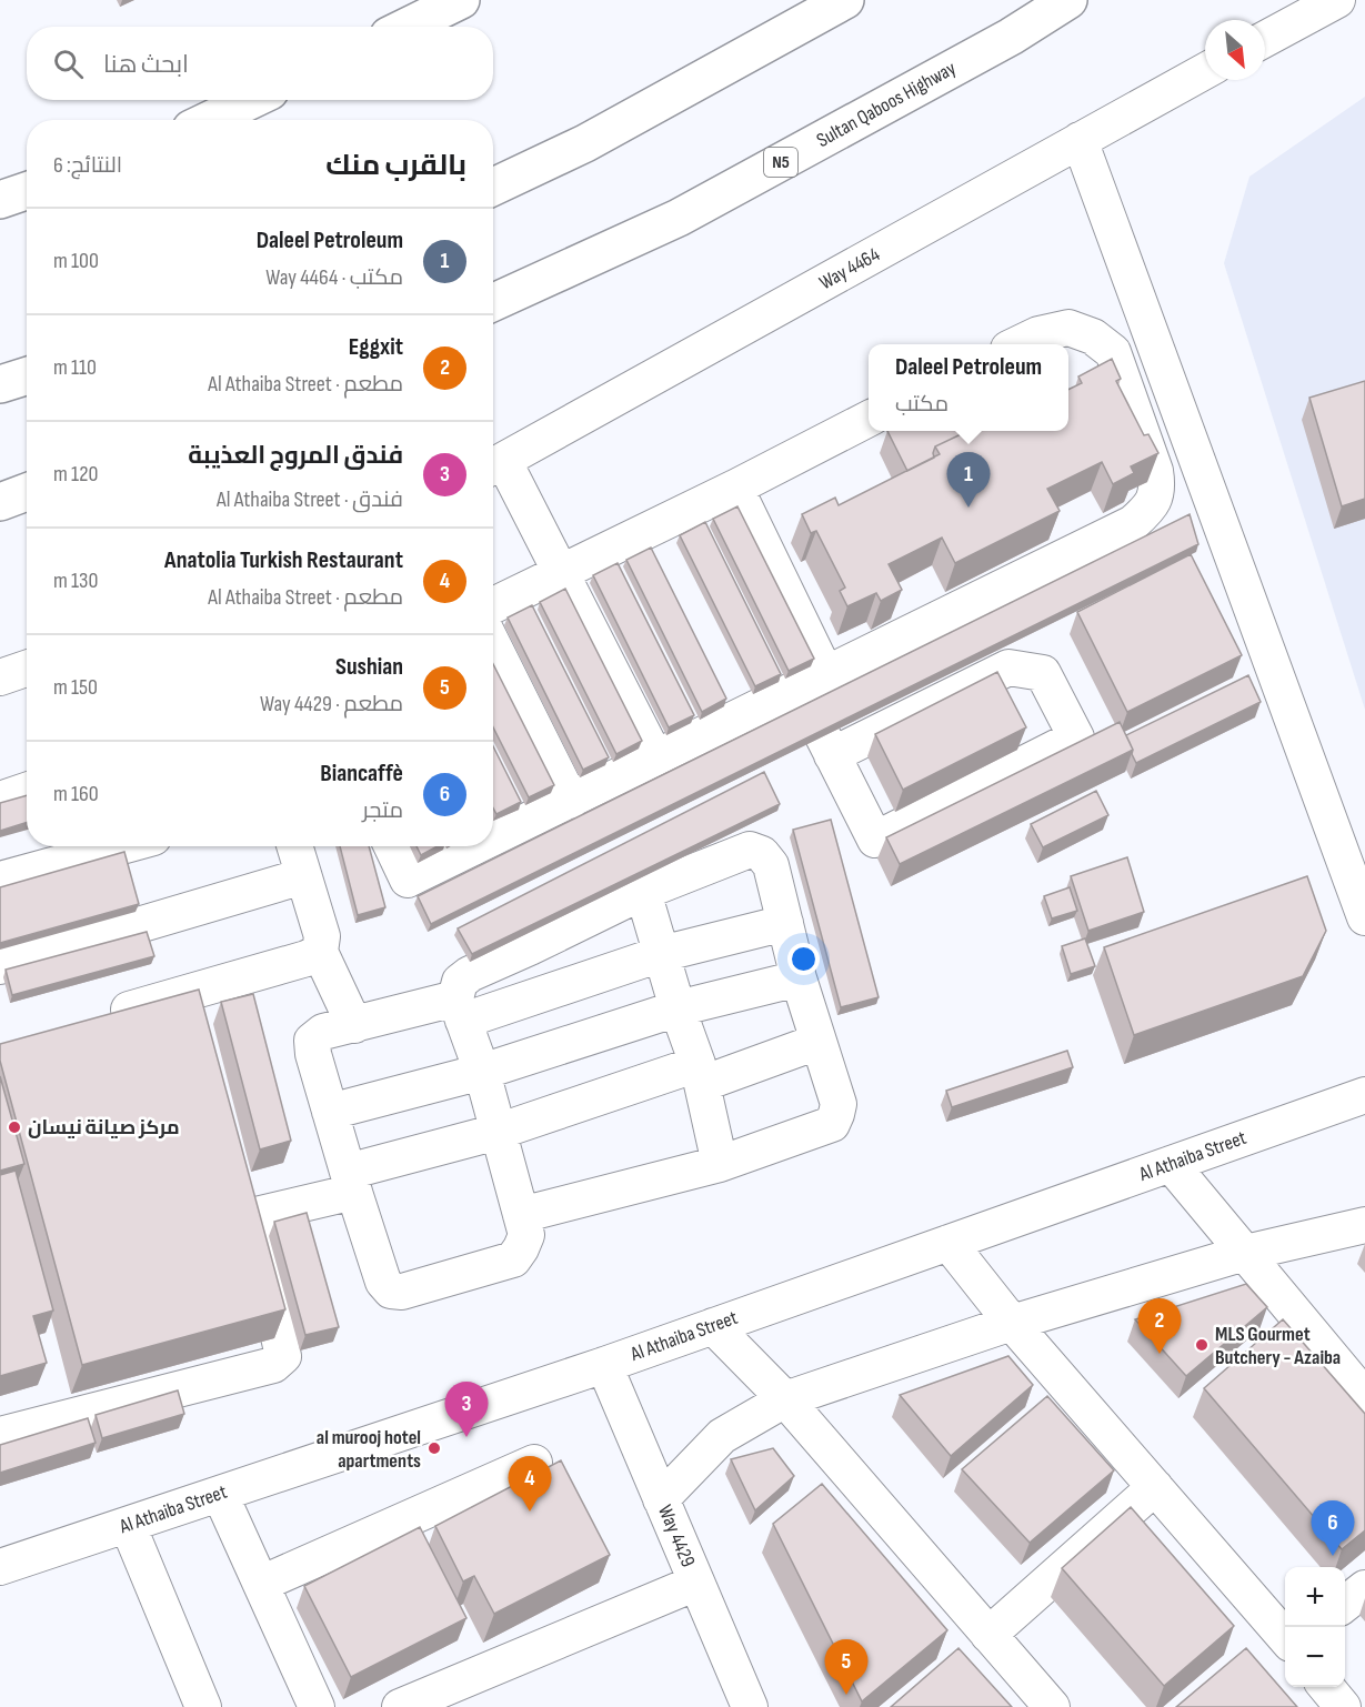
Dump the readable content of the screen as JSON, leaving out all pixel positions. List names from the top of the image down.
{
  "streets": {
    "main road": ["Sultan Qaboos Highway", "N5"],
    "street": ["Way 4464", "Al Athaiba Street", "Way 4429"]
  },
  "crossings": [
    ["Al Athaiba Street", "Way 4429"]
  ],
  "places": ["مركز صيانة نيسان", "MLS Gourmet Butchery - Azaiba", "al murooj hotel apartments"],
  "north": "bottom right",
  "page": {
    "search": "ابحث هنا",
    "heading": ["بالقرب منك", "النتائج: 6"],
    "list": [
      {
        "mark": "1",
        "name": "Daleel Petroleum",
        "note": "مكتب · Way 4464",
        "value": "100 m"
      },
      {
        "mark": "2",
        "name": "Eggxit",
        "note": "مطعم · Al Athaiba Street",
        "value": "110 m"
      },
      {
        "mark": "3",
        "name": "فندق المروج العذيبة",
        "note": "فندق · Al Athaiba Street",
        "value": "120 m"
      },
      {
        "mark": "4",
        "name": "Anatolia Turkish Restaurant",
        "note": "مطعم · Al Athaiba Street",
        "value": "130 m"
      },
      {
        "mark": "5",
        "name": "Sushian",
        "note": "مطعم · Way 4429",
        "value": "150 m"
      },
      {
        "mark": "6",
        "name": "Biancaffè",
        "note": "متجر",
        "value": "160 m"
      }
    ],
    "popup": ["Daleel Petroleum", "مكتب"],
    "pins": [
      "1",
      "2",
      "3",
      "4",
      "6",
      "5"
    ],
    "map_buttons": ["+", "−"]
  }
}
